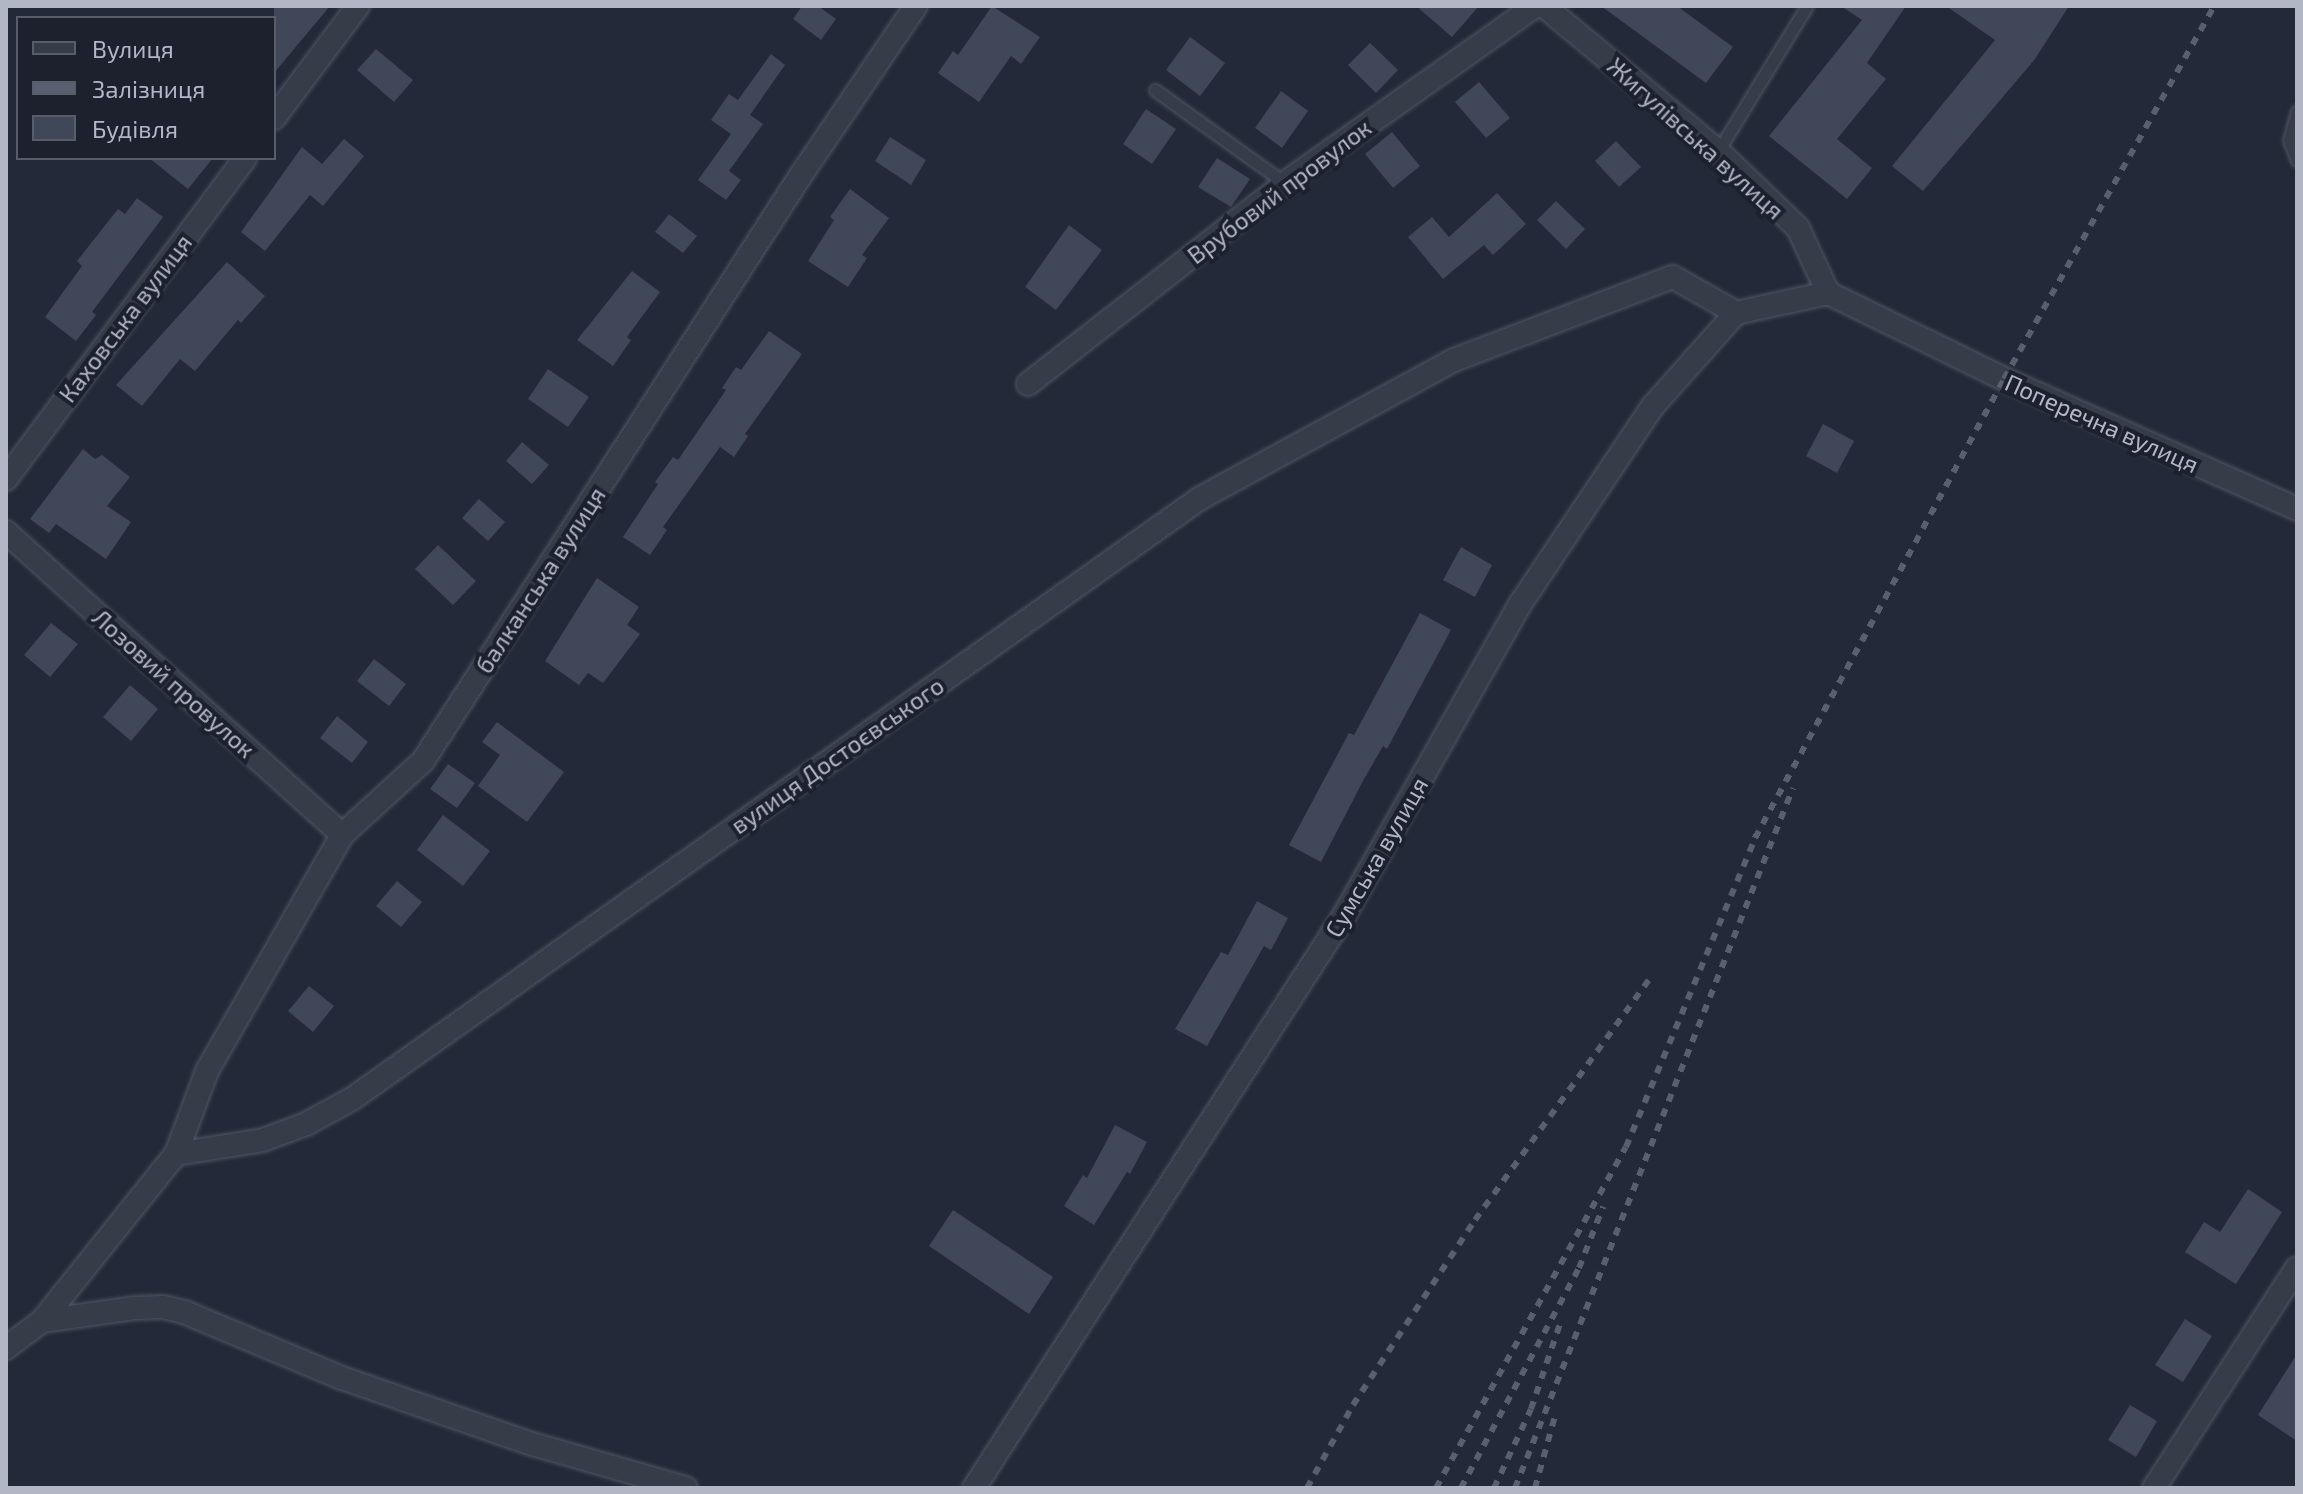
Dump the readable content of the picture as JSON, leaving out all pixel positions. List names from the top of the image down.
{
  "streets": {
    "street": [
      "Жигулівська вулиця",
      "Врубовий провулок",
      "Каховська вулиця",
      "Поперечна вулиця",
      "балканська вулиця",
      "Лозовий провулок",
      "вулиця Достоєвського",
      "Сумська вулиця"
    ]
  },
  "crossings": [
    ["Жигулівська вулиця", "Поперечна вулиця"],
    ["балканська вулиця", "Лозовий провулок"],
    ["балканська вулиця", "вулиця Достоєвського"],
    ["вулиця Достоєвського", "Сумська вулиця"]
  ],
  "legend": ["Вулиця", "Залізниця", "Будівля"]
}
